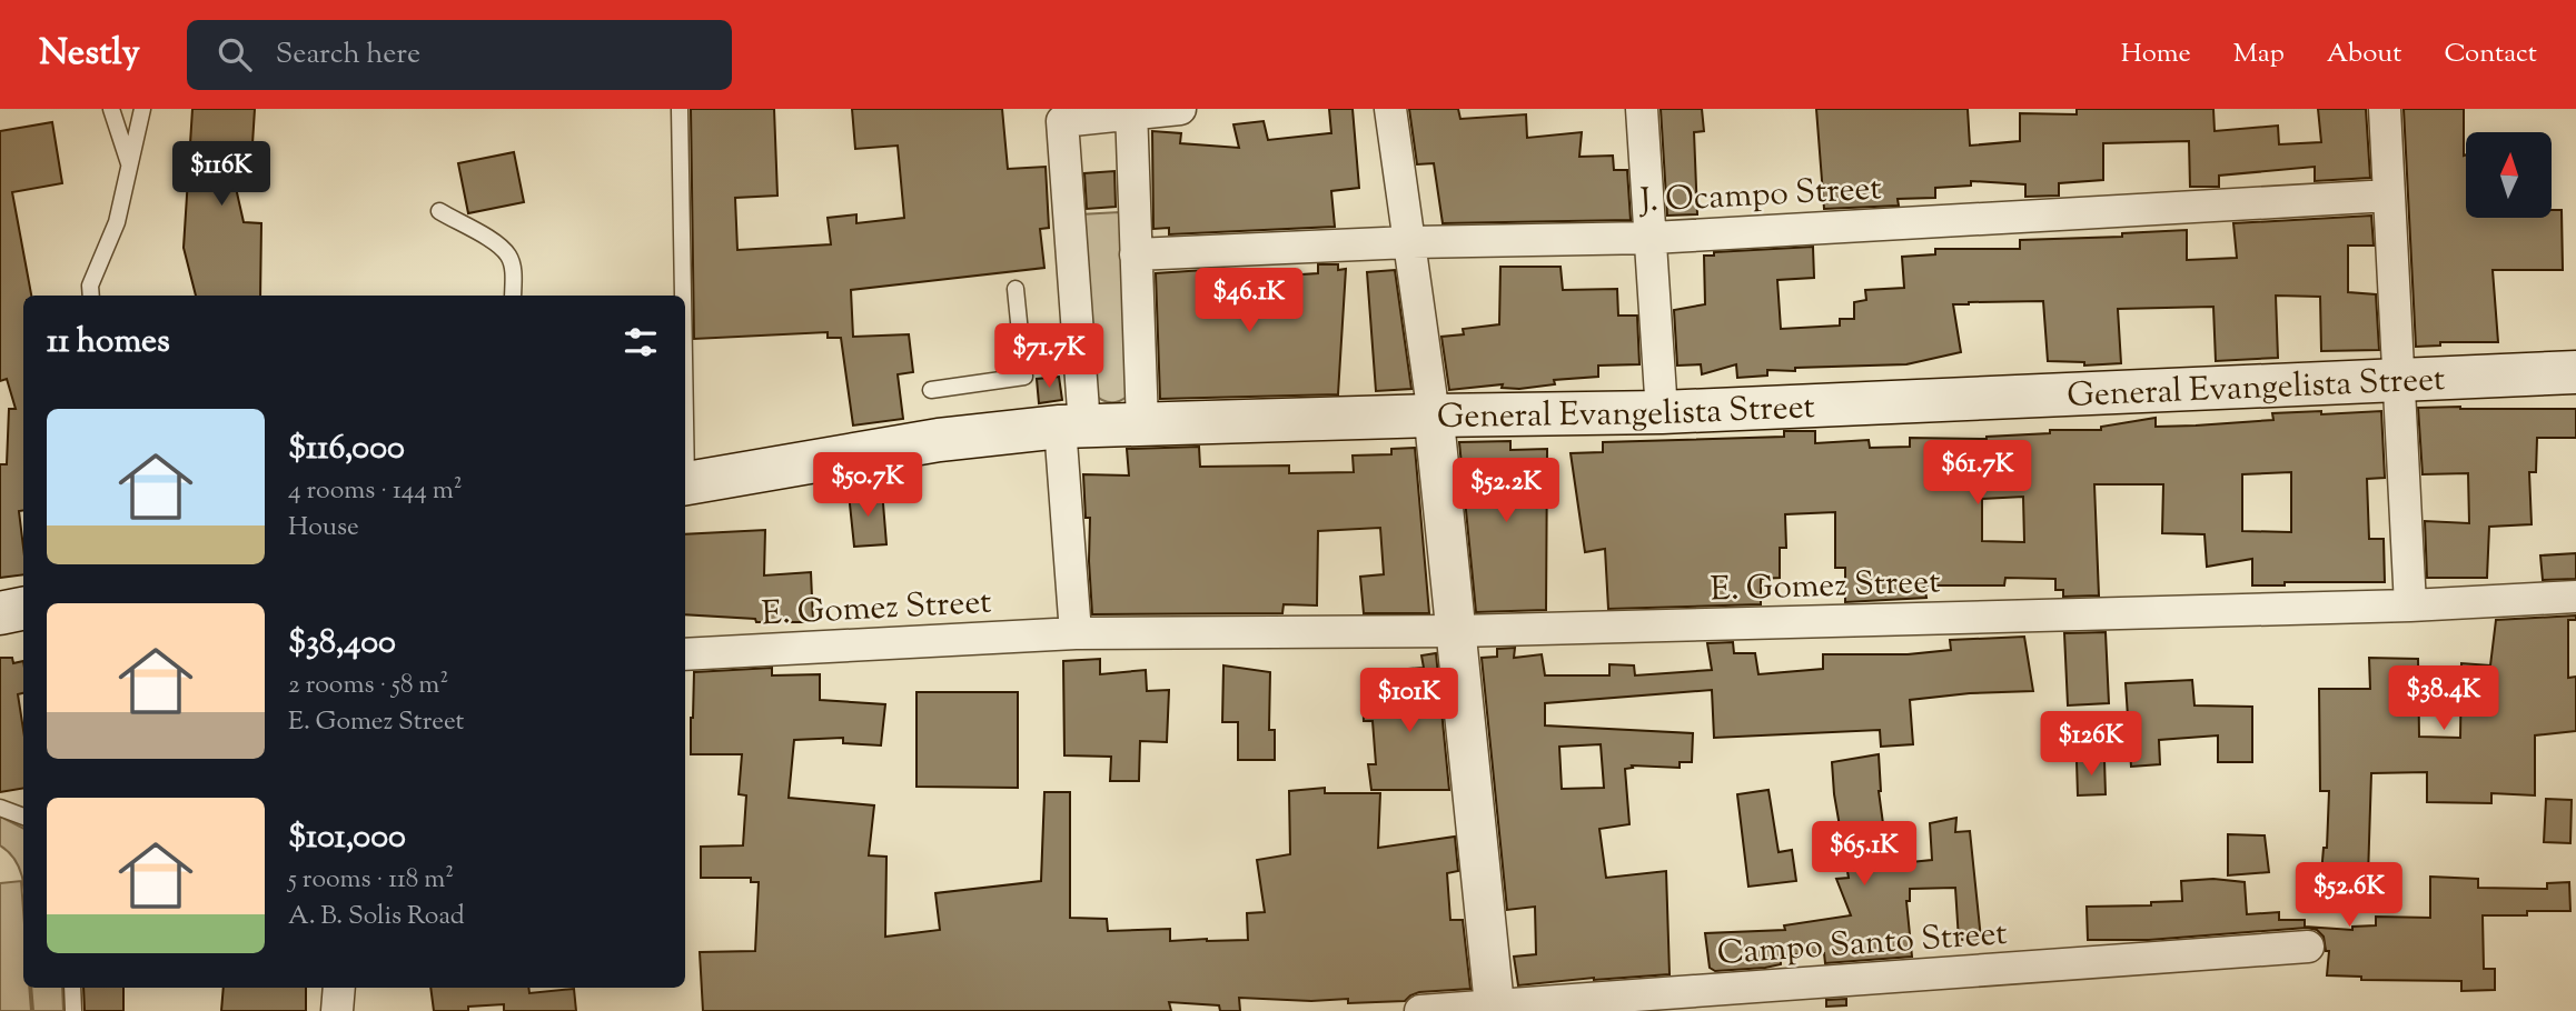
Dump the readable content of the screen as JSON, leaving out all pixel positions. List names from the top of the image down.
{
  "streets": {
    "main road": ["General Evangelista Street"],
    "street": ["J. Ocampo Street", "E. Gomez Street", "Campo Santo Street"]
  },
  "north": "top",
  "page": {
    "header": "Nestly",
    "search": "Search here",
    "nav": [
      "Home",
      "Map",
      "About",
      "Contact"
    ],
    "price": [
      "$116K",
      "$46.1K",
      "$71.7K",
      "$61.7K",
      "$50.7K",
      "$52.2K",
      "$38.4K",
      "$101K",
      "$126K",
      "$65.1K",
      "$52.6K"
    ],
    "heading": "11 homes",
    "list": [
      {
        "name": "$116,000",
        "note": "4 rooms · 144 m² · House"
      },
      {
        "name": "$38,400",
        "note": "2 rooms · 58 m² · E. Gomez Street"
      },
      {
        "name": "$101,000",
        "note": "5 rooms · 118 m² · A. B. Solis Road"
      }
    ]
  }
}
